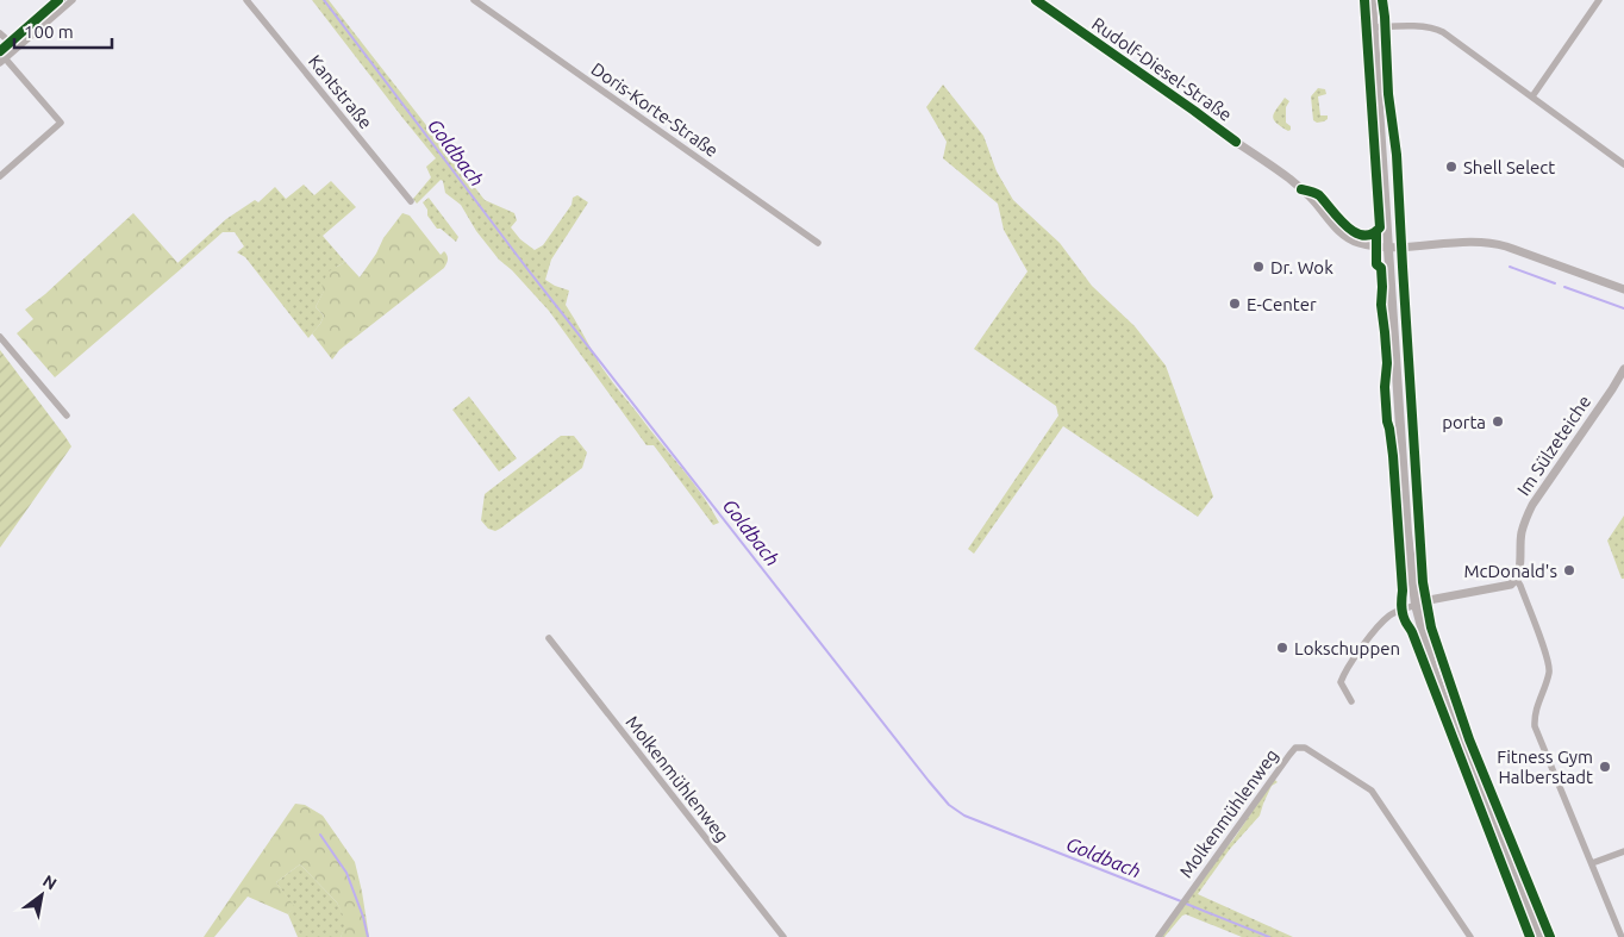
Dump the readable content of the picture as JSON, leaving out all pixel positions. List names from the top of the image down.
{
  "streets": {
    "street": [
      "Rudolf-Diesel-Straße",
      "Kantstraße",
      "Doris-Korte-Straße",
      "Im Sülzeteiche",
      "Molkenmühlenweg"
    ]
  },
  "water": ["Goldbach"],
  "places": [
    "Shell Select",
    "Dr. Wok",
    "E-Center",
    "porta",
    "McDonald's",
    "Lokschuppen",
    "Fitness Gym Halberstadt"
  ],
  "scale_bar": "100 m",
  "north": "top right"
}
